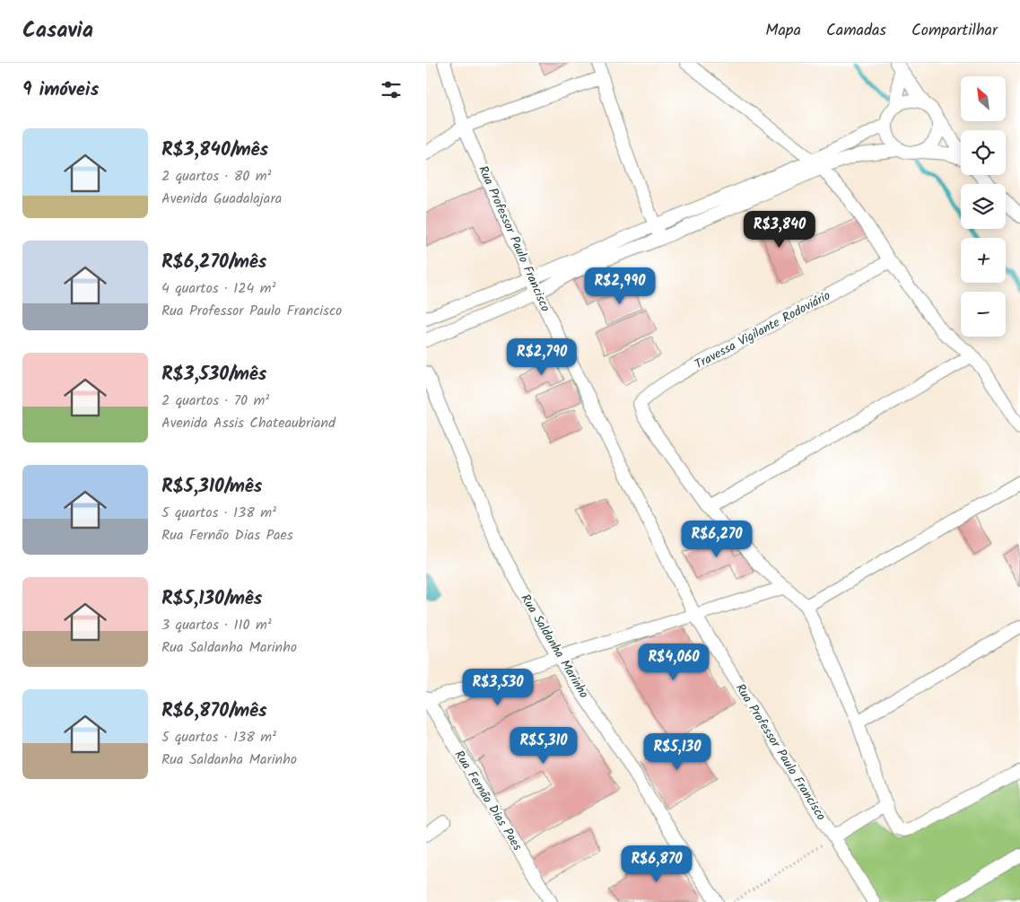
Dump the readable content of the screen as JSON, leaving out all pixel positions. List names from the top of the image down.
{
  "streets": {
    "street": [
      "Rua Professor Paulo Francisco",
      "Travessa Vigilante Rodoviário",
      "Rua Saldanha Marinho",
      "Rua Fernão Dias Paes"
    ]
  },
  "north": "top left",
  "page": {
    "header": "Casavia",
    "nav": ["Mapa", "Camadas", "Compartilhar"],
    "heading": "9 imóveis",
    "map_buttons": ["+", "−"],
    "list": [
      {
        "name": "R$3,840/mês",
        "note": "2 quartos · 80 m² · Avenida Guadalajara"
      },
      {
        "name": "R$6,270/mês",
        "note": "4 quartos · 124 m² · Rua Professor Paulo Francisco"
      },
      {
        "name": "R$3,530/mês",
        "note": "2 quartos · 70 m² · Avenida Assis Chateaubriand"
      },
      {
        "name": "R$5,310/mês",
        "note": "5 quartos · 138 m² · Rua Fernão Dias Paes"
      },
      {
        "name": "R$5,130/mês",
        "note": "3 quartos · 110 m² · Rua Saldanha Marinho"
      },
      {
        "name": "R$6,870/mês",
        "note": "5 quartos · 138 m² · Rua Saldanha Marinho"
      }
    ],
    "price": [
      "R$3,840",
      "R$2,990",
      "R$2,790",
      "R$6,270",
      "R$4,060",
      "R$3,530",
      "R$5,310",
      "R$5,130",
      "R$6,870"
    ]
  }
}
